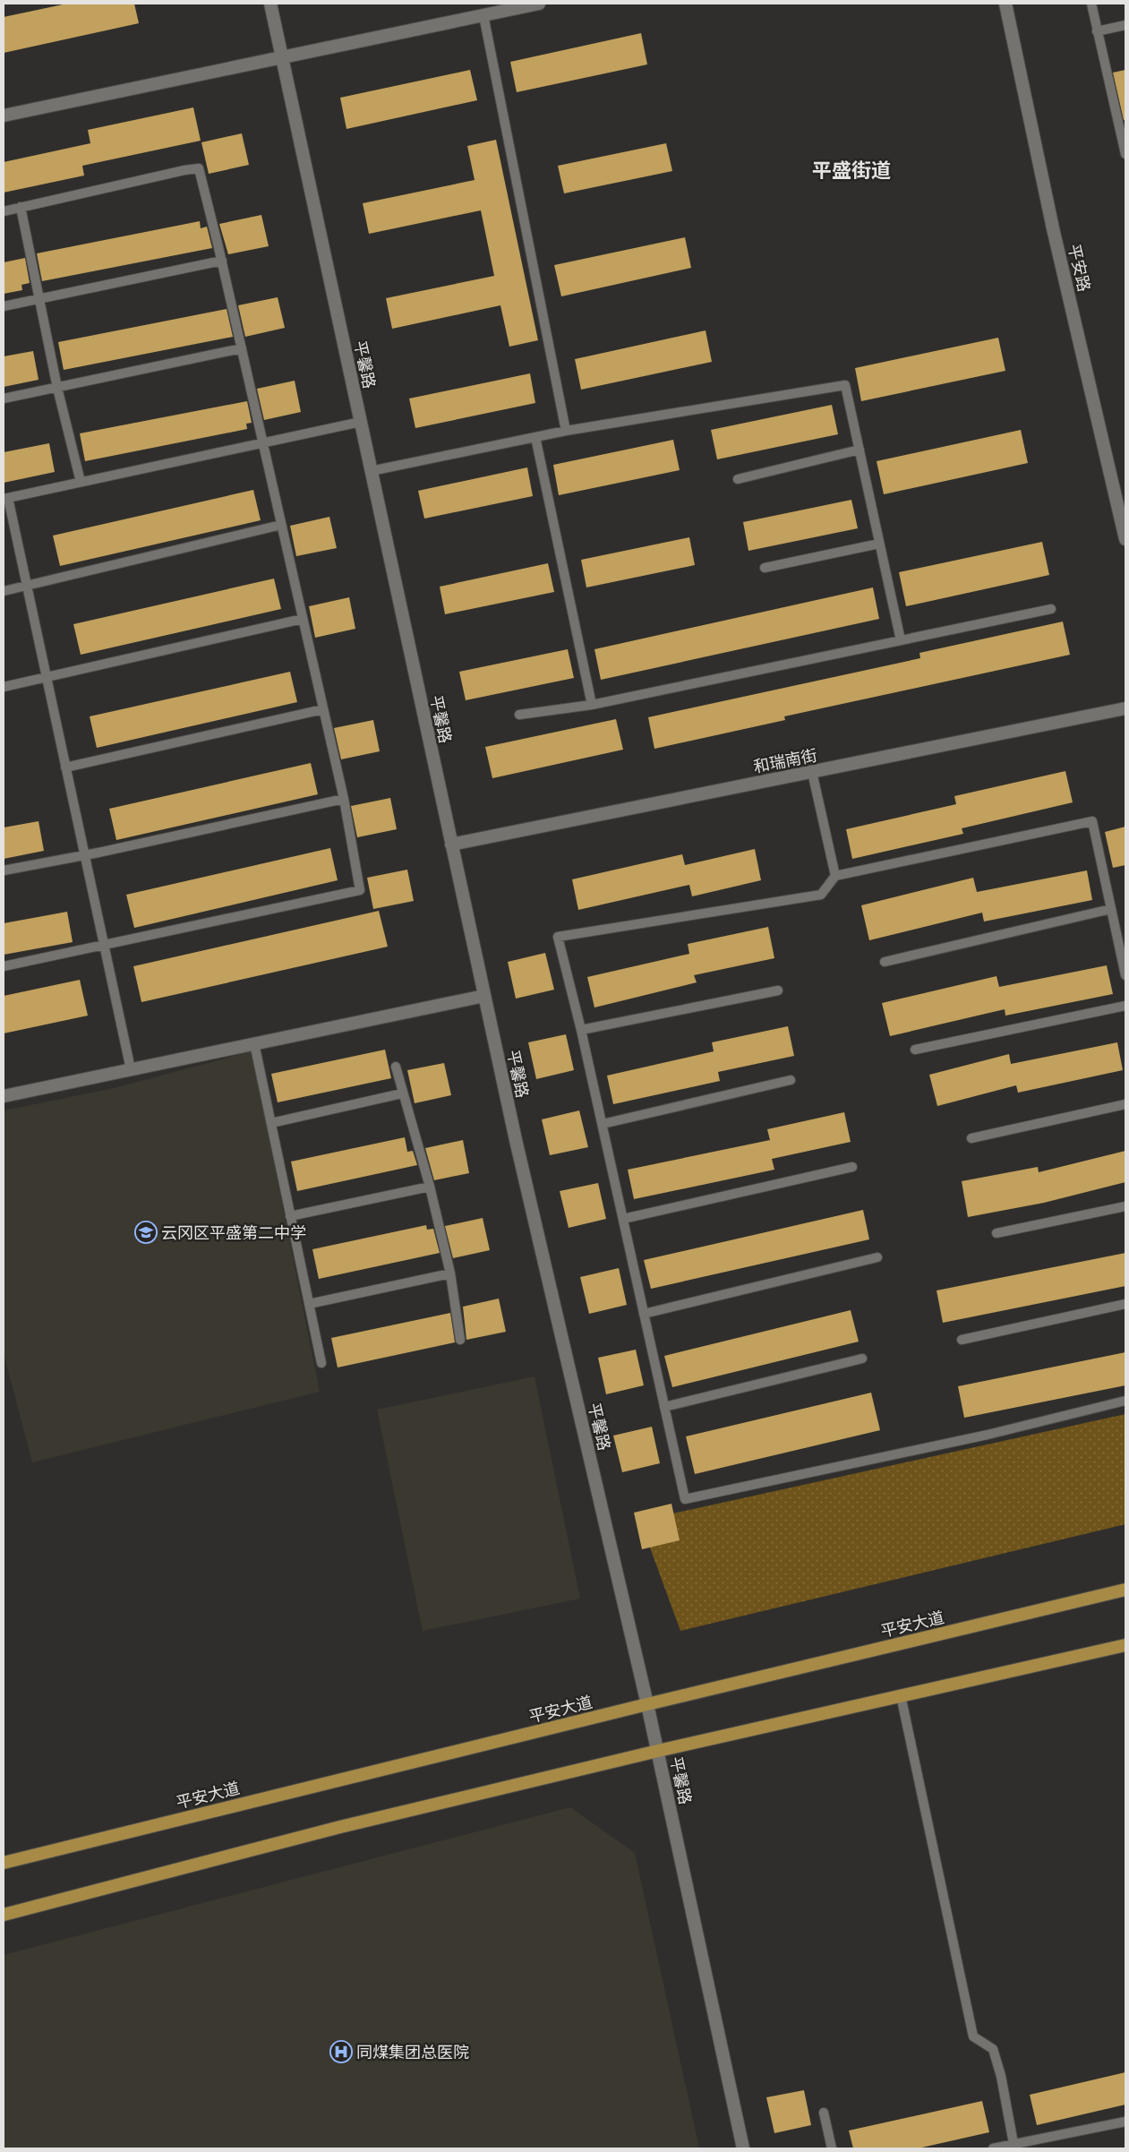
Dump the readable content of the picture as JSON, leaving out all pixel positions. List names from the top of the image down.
{
  "streets": {
    "main road": ["平安大道"],
    "street": ["平安路", "平馨路", "和瑞南街"]
  },
  "crossings": [
    ["平馨路", "和瑞南街"],
    ["平馨路", "平安大道"]
  ],
  "districts": ["平盛街道"],
  "places": {
    "school or university": ["云冈区平盛第二中学"],
    "hospital": ["同煤集团总医院"]
  }
}
